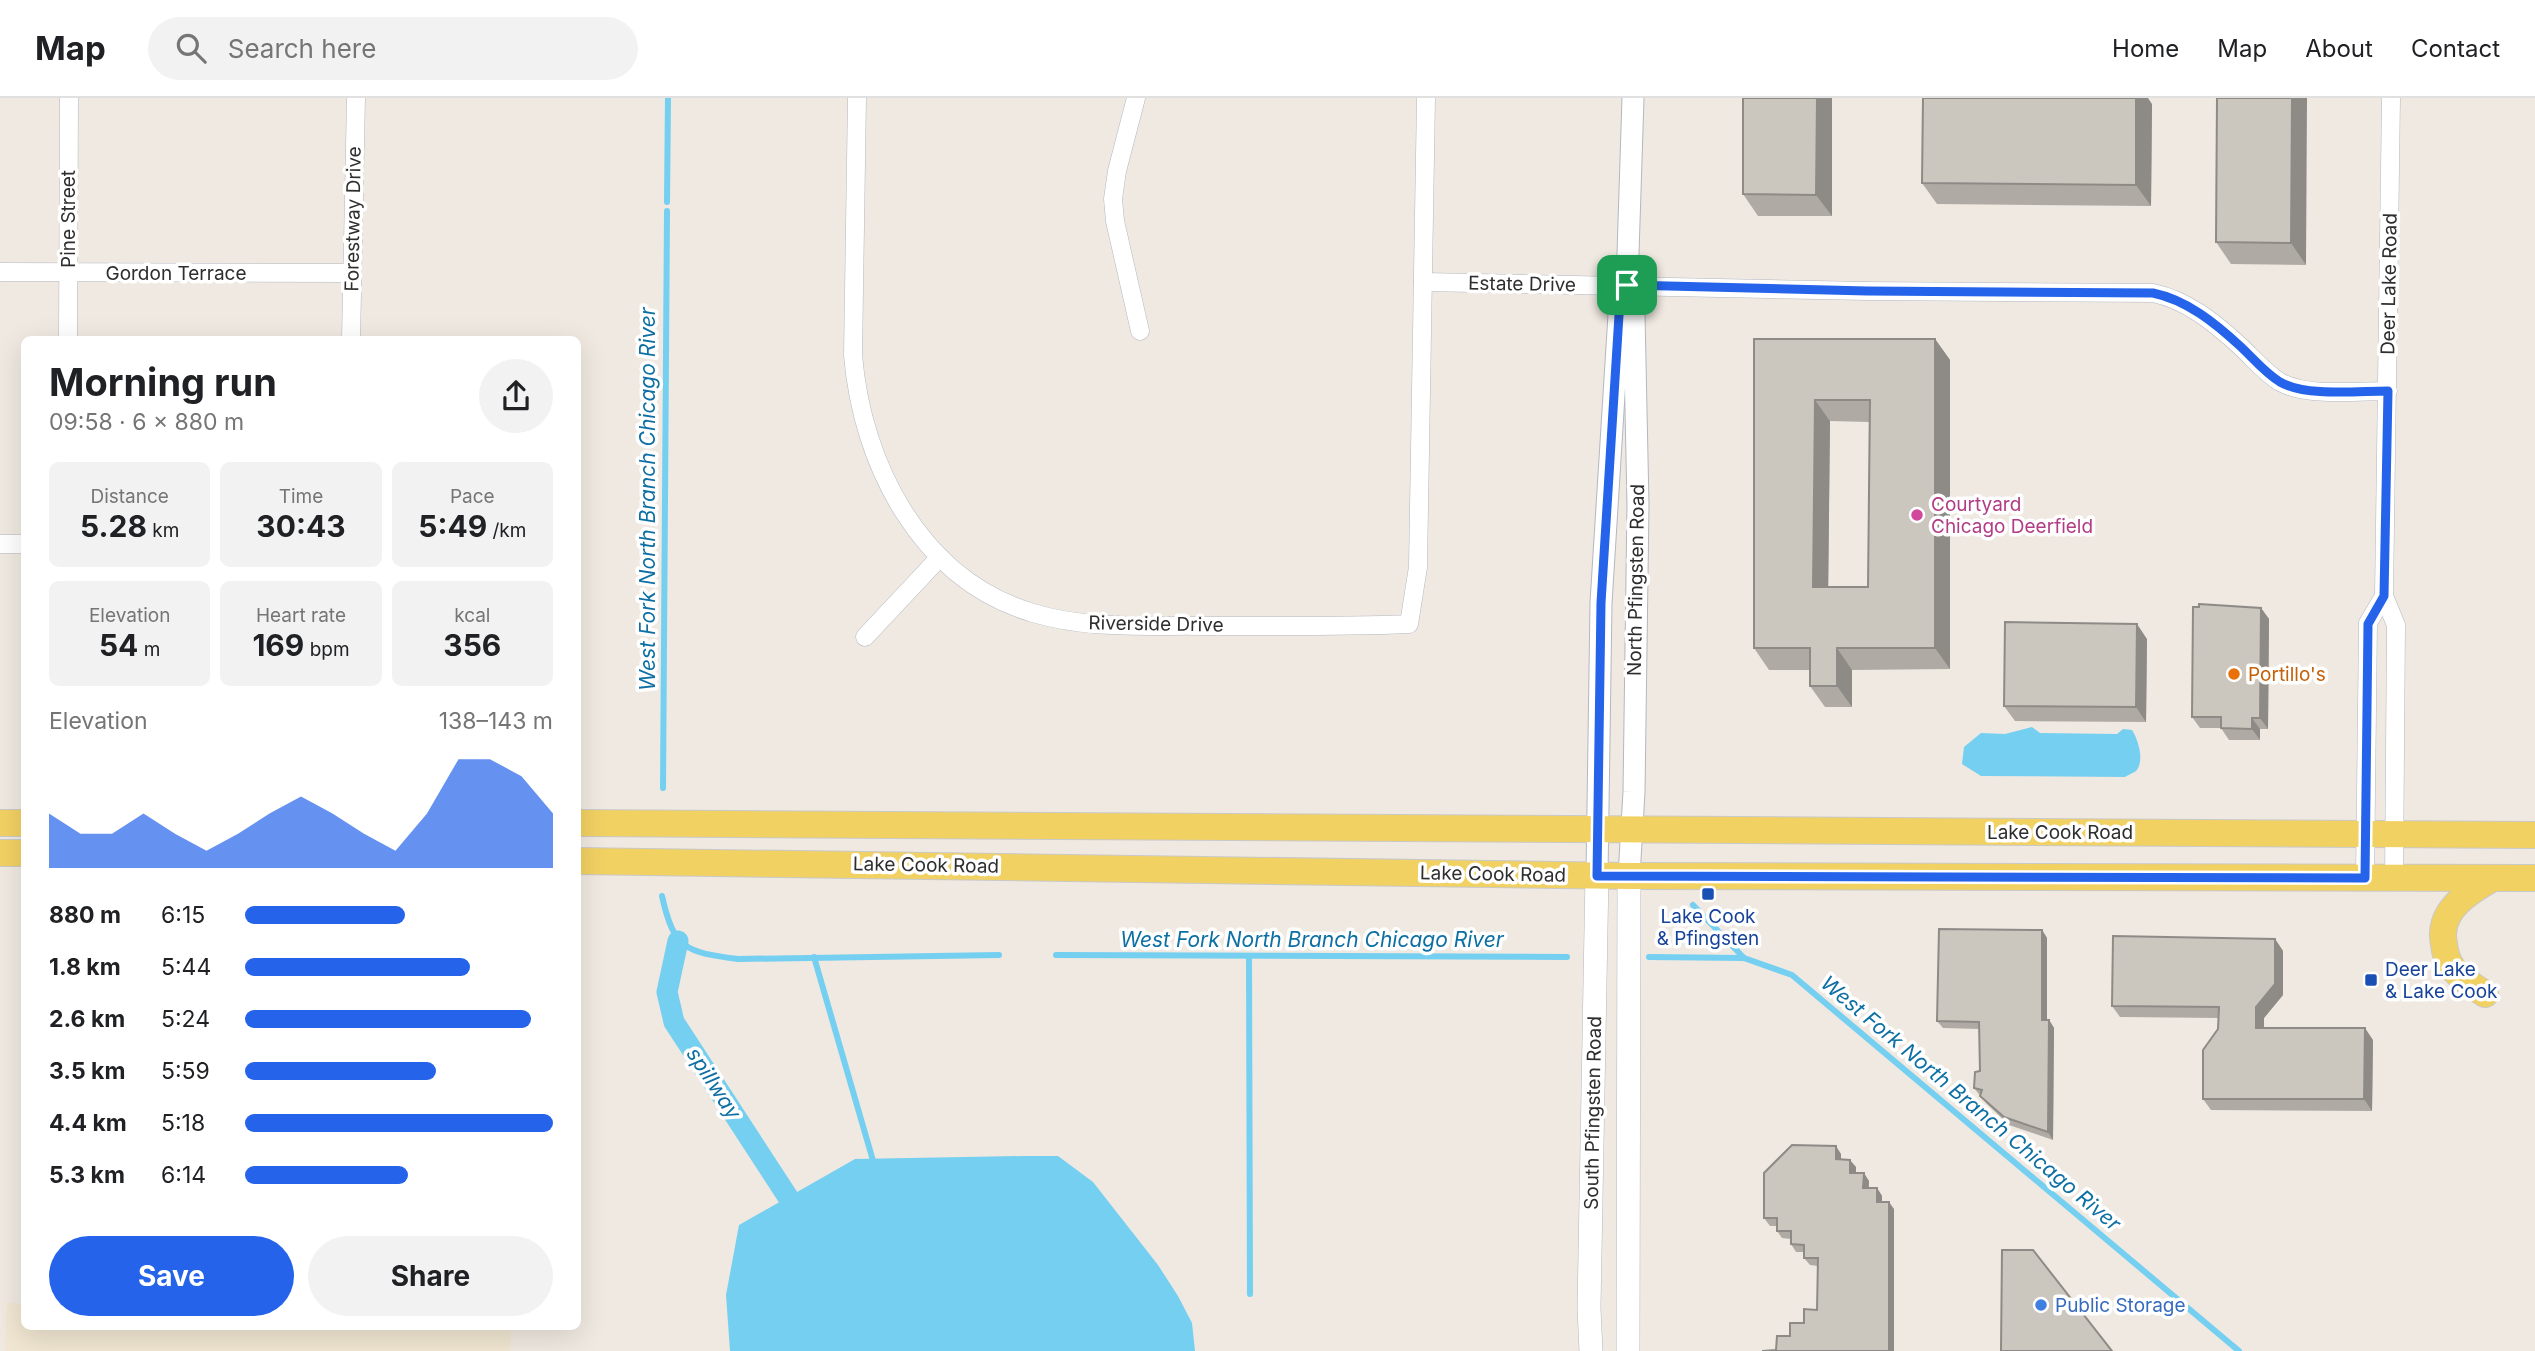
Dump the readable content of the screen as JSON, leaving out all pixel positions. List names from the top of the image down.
{
  "streets": {
    "main road": ["Lake Cook Road", "South Pfingsten Road"],
    "street": [
      "Pine Street",
      "Forestway Drive",
      "Gordon Terrace",
      "Estate Drive",
      "Deer Lake Road",
      "North Pfingsten Road",
      "Riverside Drive"
    ]
  },
  "crossings": [
    ["Pine Street", "Gordon Terrace"],
    ["Forestway Drive", "Gordon Terrace"],
    ["Estate Drive", "Deer Lake Road"],
    ["Estate Drive", "North Pfingsten Road"],
    ["Estate Drive", "Riverside Drive"],
    ["Deer Lake Road", "Lake Cook Road"],
    ["North Pfingsten Road", "Lake Cook Road"],
    ["North Pfingsten Road", "South Pfingsten Road"],
    ["Lake Cook Road", "South Pfingsten Road"]
  ],
  "water": ["West Fork North Branch Chicago River", "spillway"],
  "places": {
    "other": ["Courtyard Chicago Deerfield", "Portillo's", "Public Storage"],
    "transit": ["Lake Cook & Pfingsten", "Deer Lake & Lake Cook"]
  },
  "page": {
    "header": "Map",
    "search": "Search here",
    "nav": [
      "Home",
      "Map",
      "About",
      "Contact"
    ],
    "heading": ["Morning run", "09:58 · 6 × 880 m"],
    "stats": [
      ["Distance", "5.28 km"],
      ["Time", "30:43"],
      ["Pace", "5:49 /km"],
      ["Elevation", "54 m"],
      ["Heart rate", "169 bpm"],
      ["kcal", "356"]
    ],
    "chart": ["Elevation", "138–143 m"],
    "list": [
      {
        "name": "880 m",
        "note": "6:15"
      },
      {
        "name": "1.8 km",
        "note": "5:44"
      },
      {
        "name": "2.6 km",
        "note": "5:24"
      },
      {
        "name": "3.5 km",
        "note": "5:59"
      },
      {
        "name": "4.4 km",
        "note": "5:18"
      },
      {
        "name": "5.3 km",
        "note": "6:14"
      }
    ],
    "buttons": ["Save", "Share"]
  }
}
